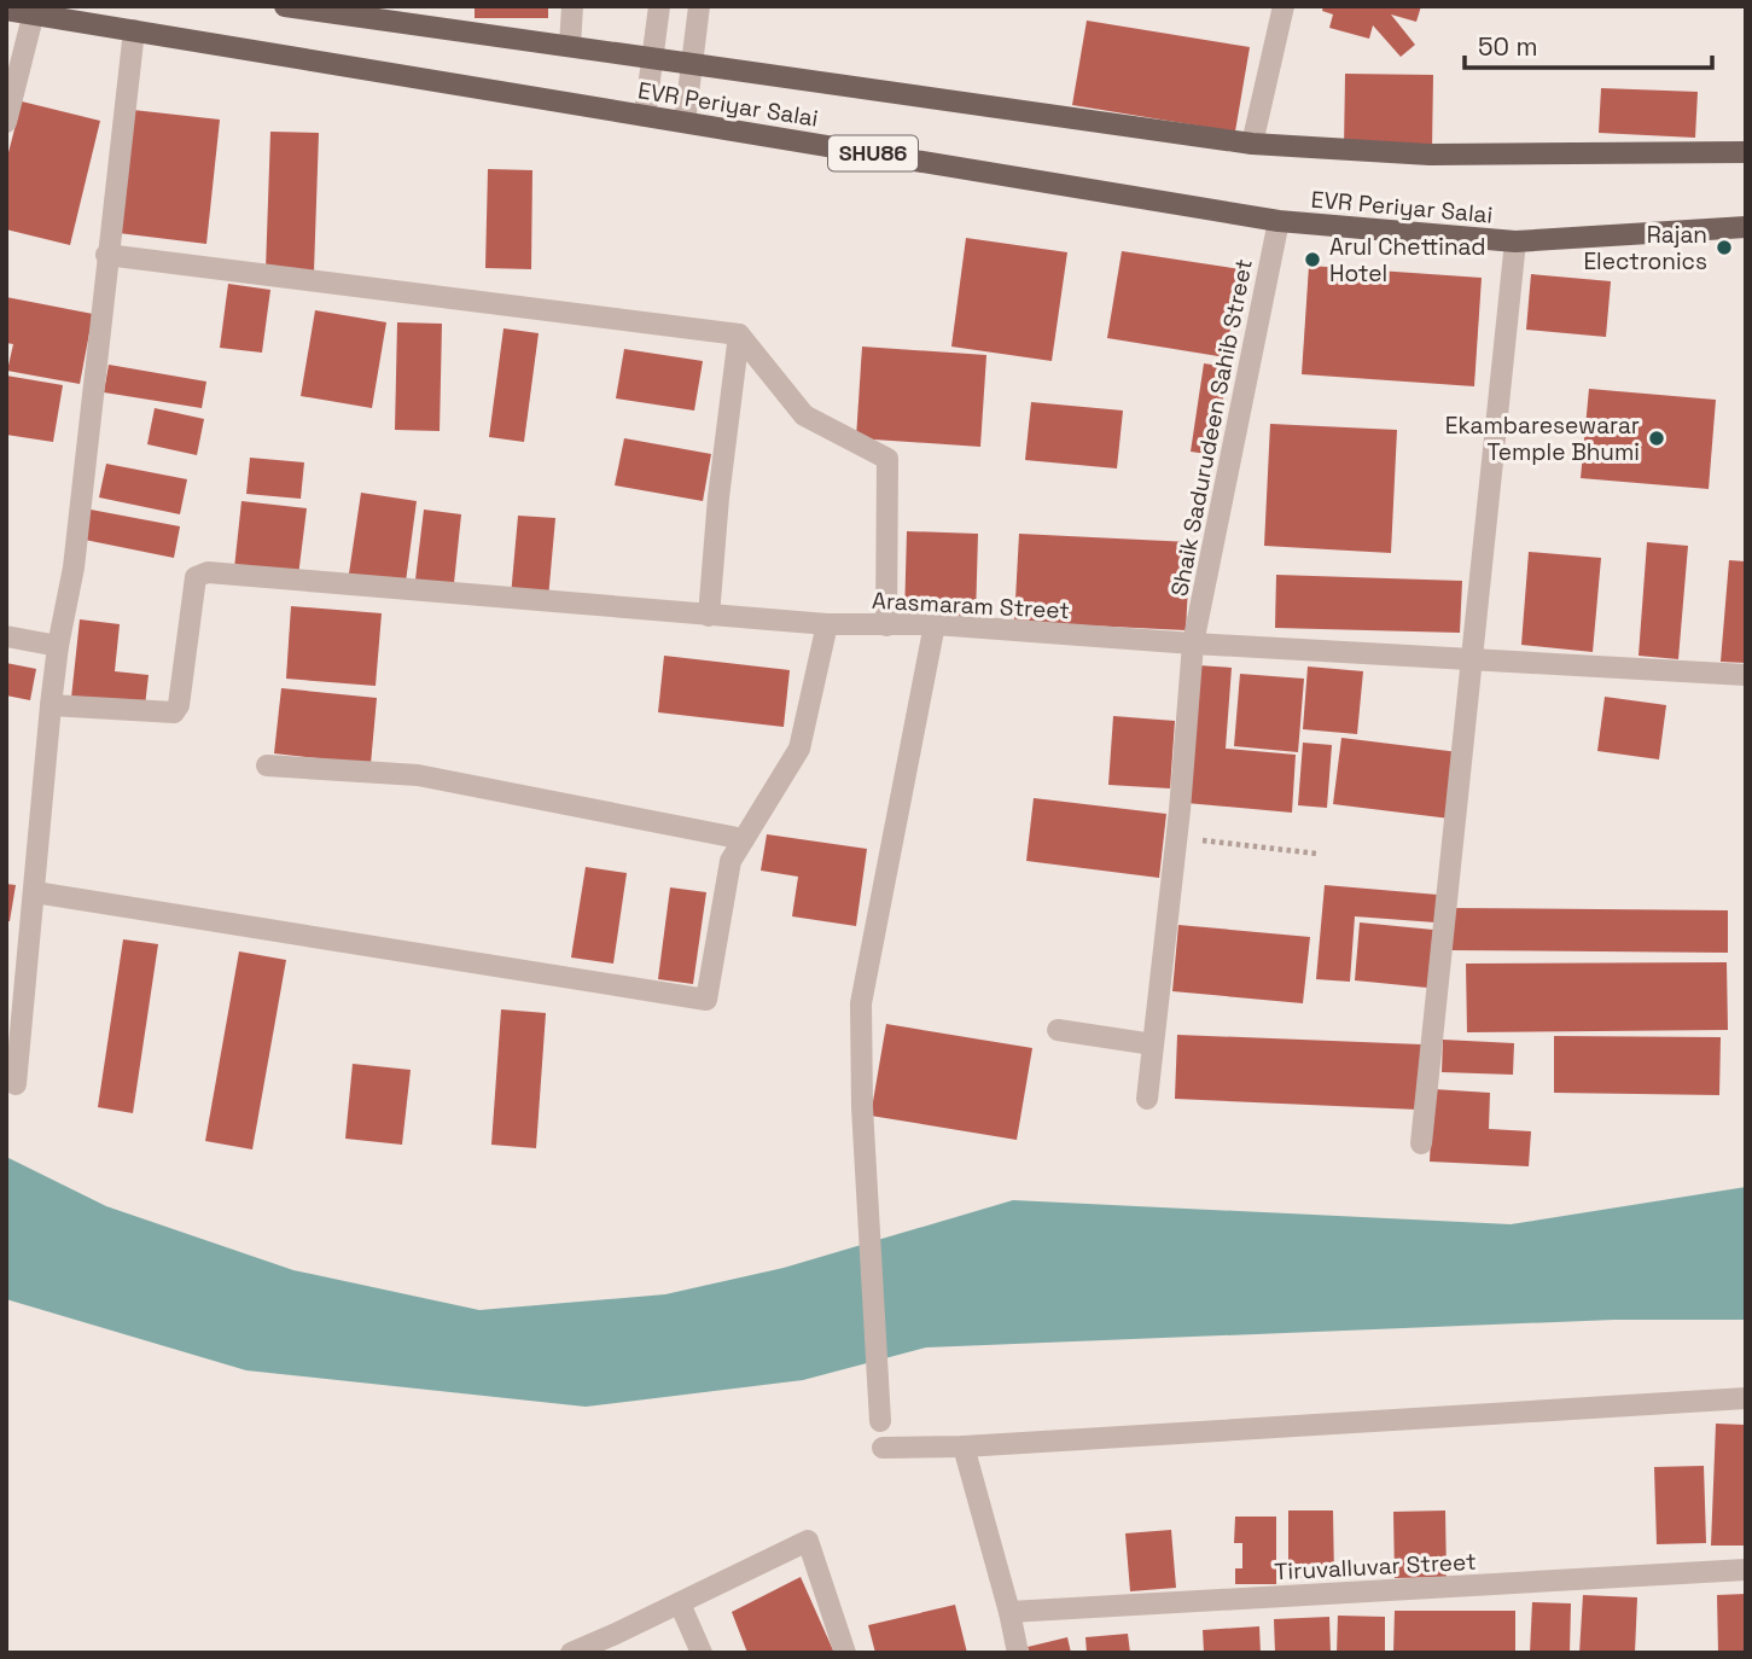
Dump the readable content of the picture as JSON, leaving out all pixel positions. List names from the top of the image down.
{
  "streets": {
    "main road": ["EVR Periyar Salai", "SHU86"],
    "street": ["Shaik Sadurudeen Sahib Street", "Arasmaram Street", "Tiruvalluvar Street"]
  },
  "crossings": [
    ["EVR Periyar Salai", "Shaik Sadurudeen Sahib Street"],
    ["Shaik Sadurudeen Sahib Street", "Arasmaram Street"]
  ],
  "places": ["Rajan Electronics", "Arul Chettinad Hotel", "Ekambaresewarar Temple Bhumi"],
  "scale_bar": "50 m"
}
